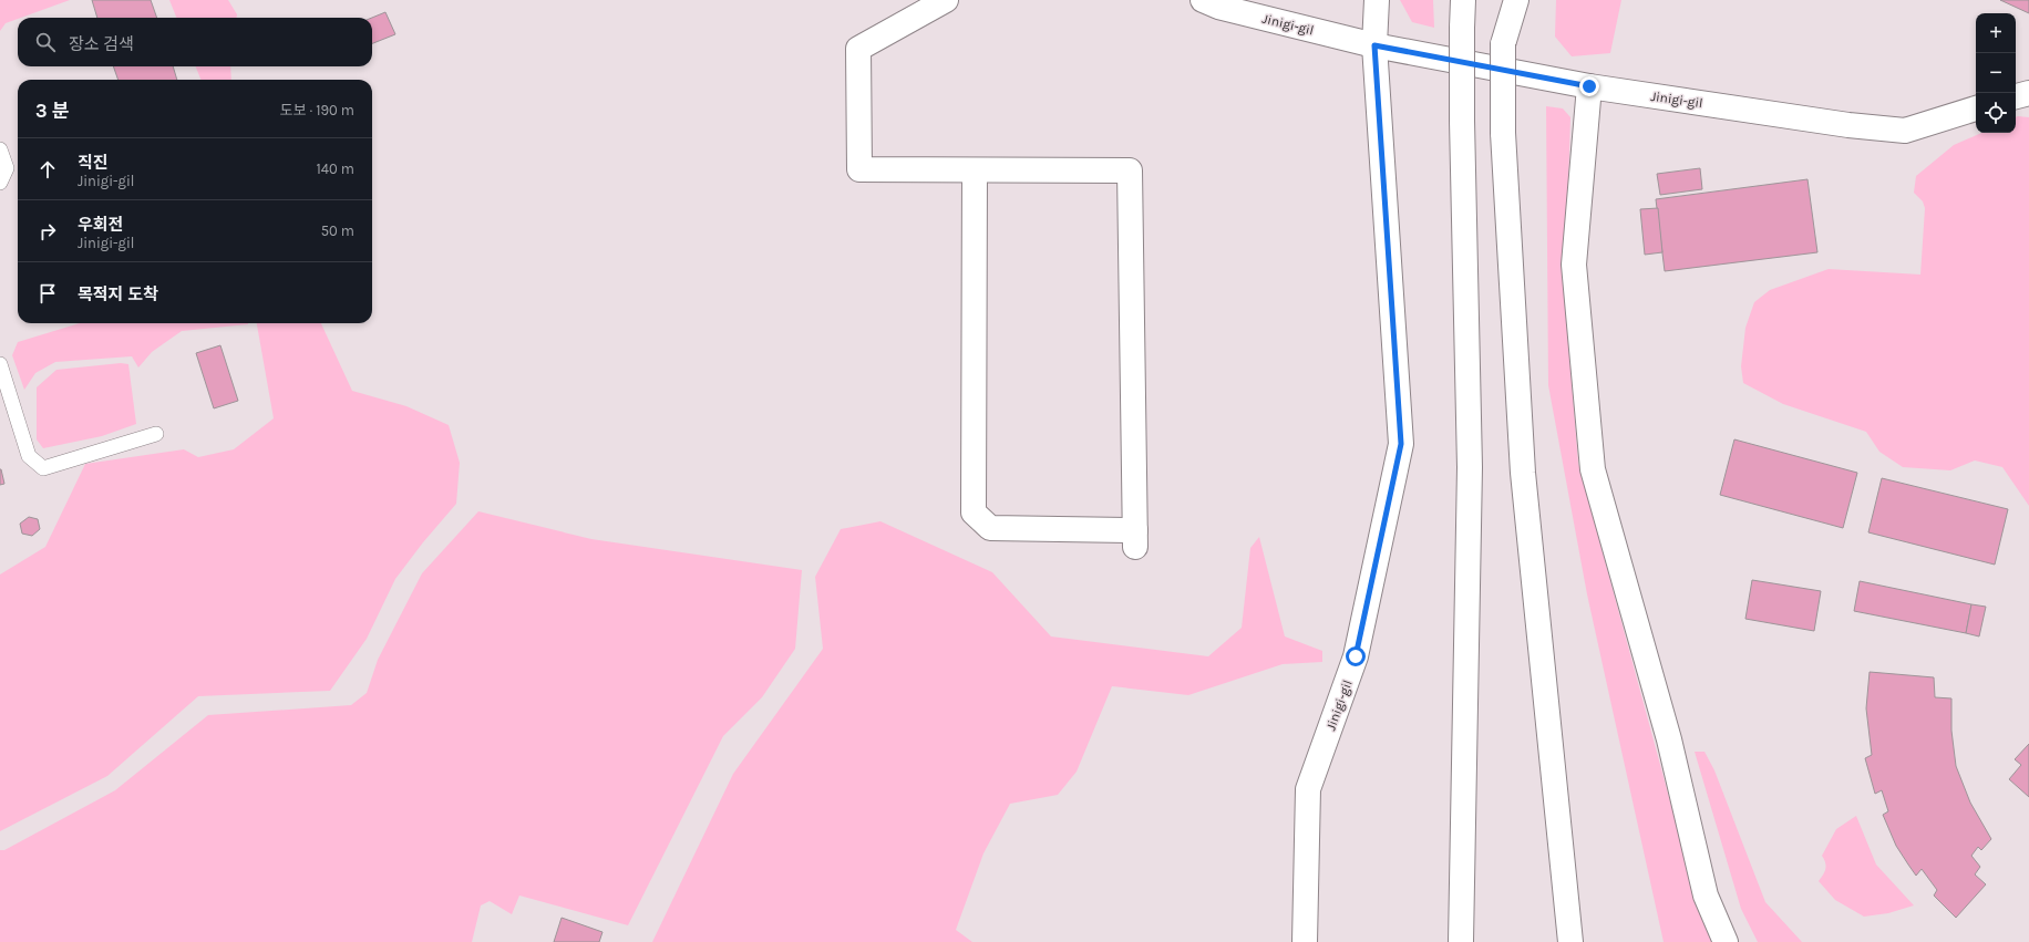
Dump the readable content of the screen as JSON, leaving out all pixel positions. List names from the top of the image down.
{
  "streets": {
    "main road": ["Jinigi-gil"]
  },
  "page": {
    "map_buttons": ["+", "−"],
    "search": "장소 검색",
    "heading": ["3 분", "도보 · 190 m"],
    "list": [
      ["직진", "Jinigi-gil", "140 m"],
      ["우회전", "Jinigi-gil", "50 m"],
      "목적지 도착"
    ]
  }
}
